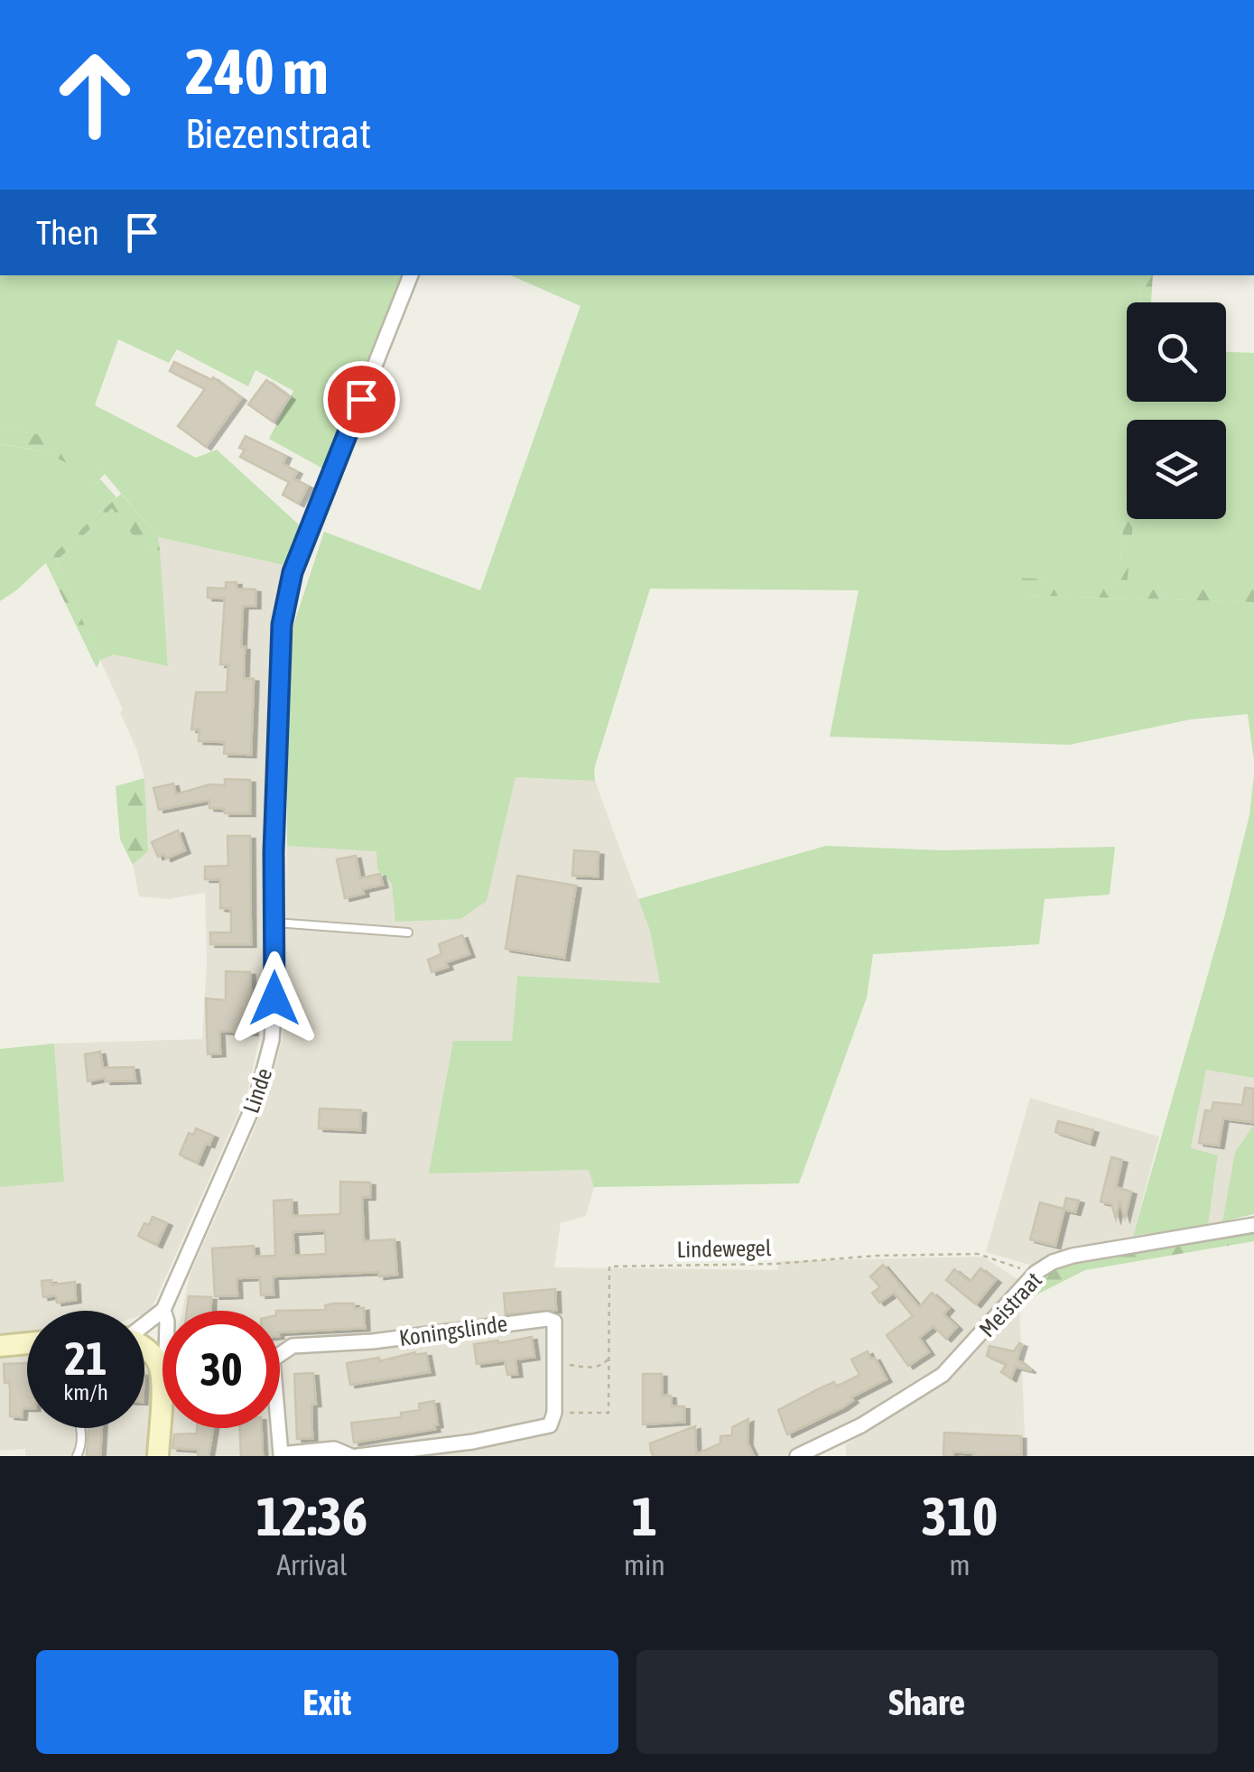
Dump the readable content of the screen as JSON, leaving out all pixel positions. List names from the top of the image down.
{
  "streets": {
    "street": ["Linde", "Meistraat", "Koningslinde"],
    "path": ["Lindewegel"]
  },
  "crossings": [
    ["Lindewegel", "Meistraat"],
    ["Lindewegel", "Koningslinde"]
  ],
  "page": {
    "turn": ["240 m", "Biezenstraat"],
    "then": "Then",
    "speed": "21 km/h",
    "limit": "30",
    "eta": [
      "12:36",
      "Arrival",
      "1",
      "min",
      "310",
      "m"
    ],
    "buttons": ["Exit", "Share"]
  }
}
